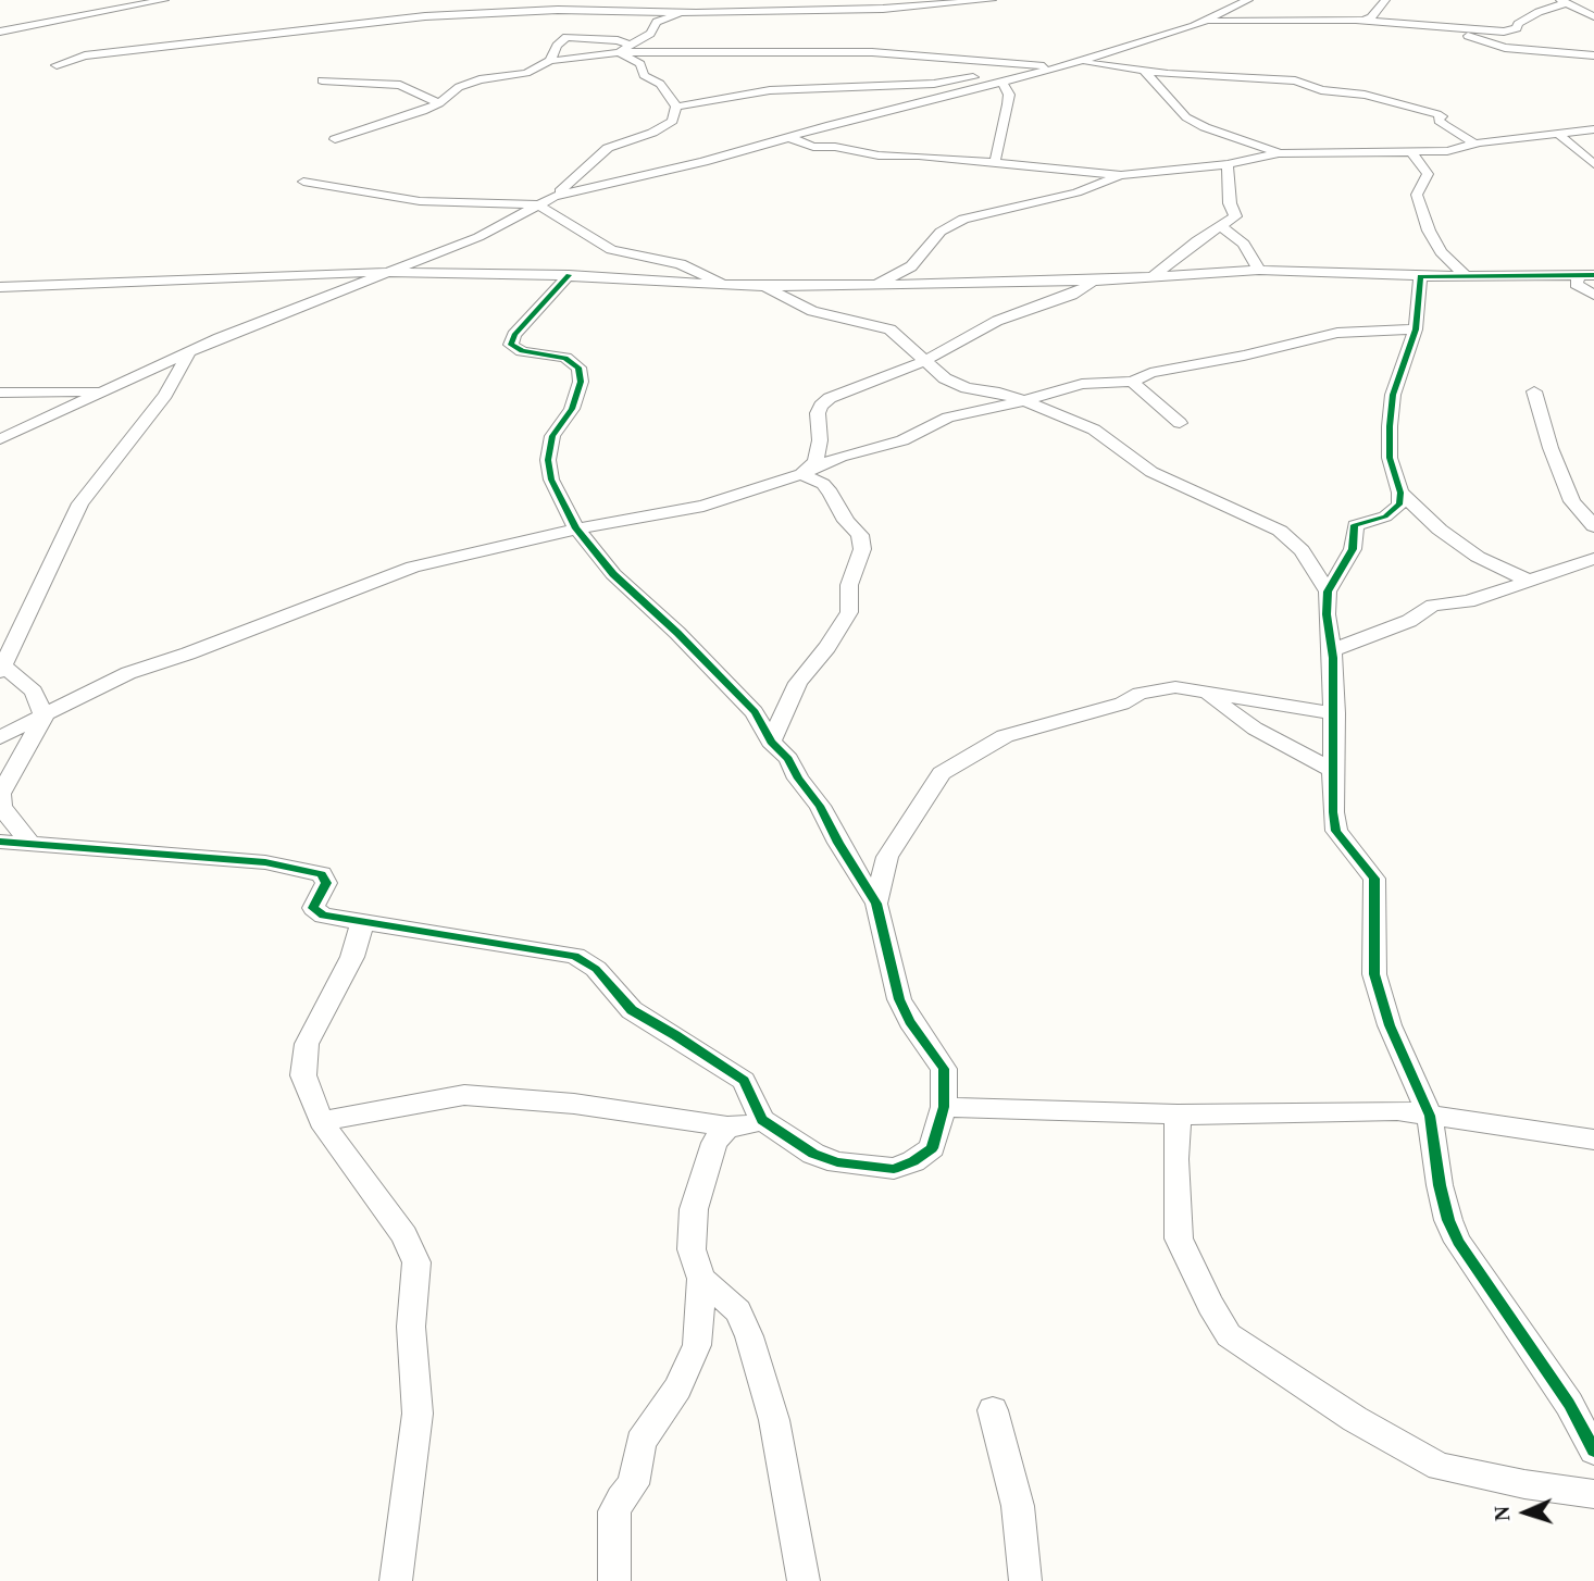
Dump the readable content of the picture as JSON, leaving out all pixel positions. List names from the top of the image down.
{
  "north": "left"
}
